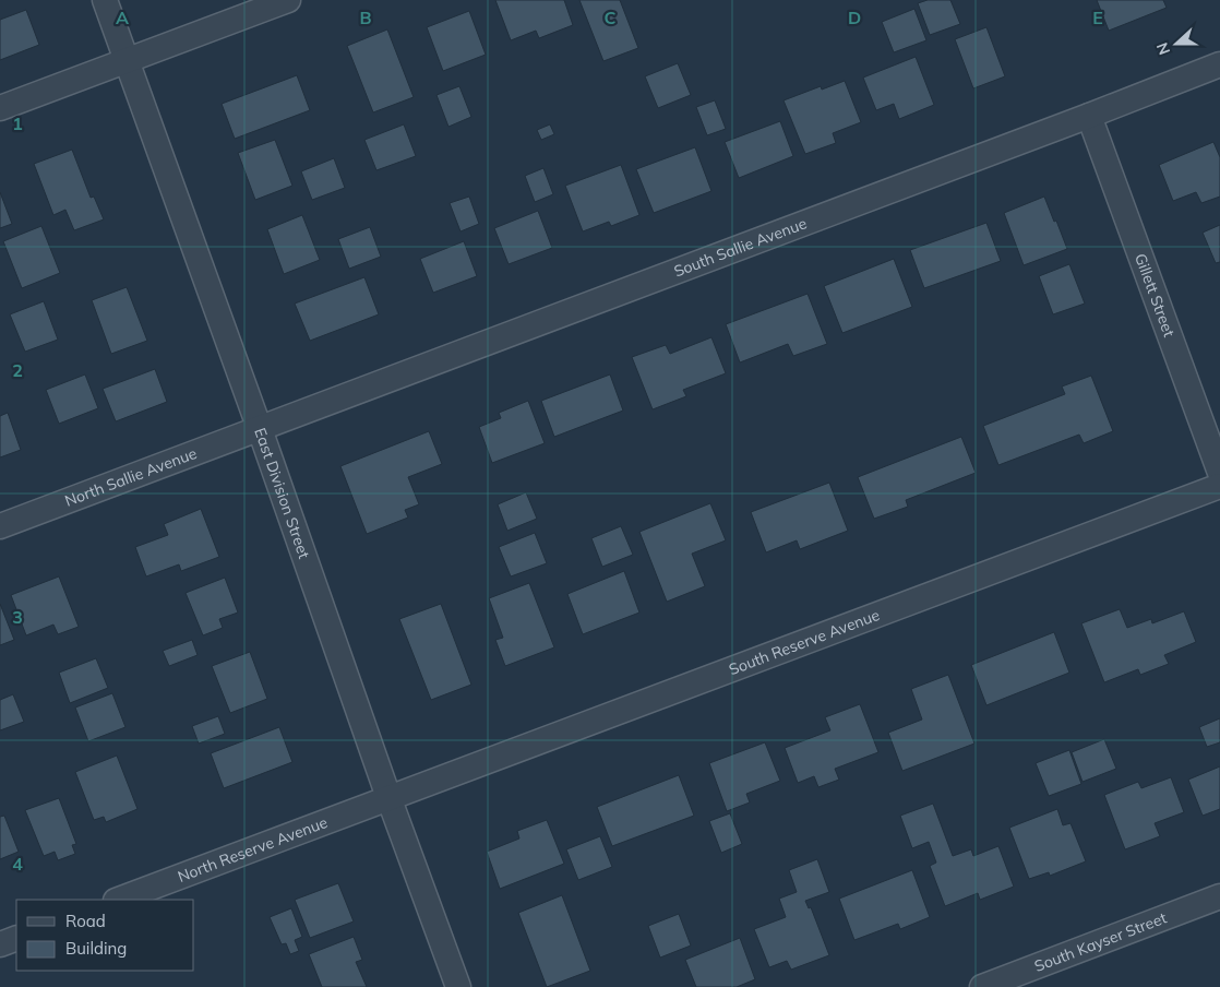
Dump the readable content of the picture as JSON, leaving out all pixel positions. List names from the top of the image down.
{
  "streets": {
    "street": [
      "South Sallie Avenue",
      "Gillett Street",
      "North Sallie Avenue",
      "East Division Street",
      "South Reserve Avenue",
      "North Reserve Avenue",
      "South Kayser Street"
    ]
  },
  "crossings": [
    ["South Sallie Avenue", "Gillett Street"],
    ["South Sallie Avenue", "North Sallie Avenue"],
    ["South Sallie Avenue", "East Division Street"],
    ["North Sallie Avenue", "East Division Street"],
    ["East Division Street", "South Reserve Avenue"],
    ["East Division Street", "North Reserve Avenue"],
    ["South Reserve Avenue", "North Reserve Avenue"]
  ],
  "legend": ["Road", "Building"],
  "north": "left",
  "grid": {
    "columns": [
      "A",
      "B",
      "C",
      "D",
      "E"
    ],
    "rows": [
      "1",
      "2",
      "3",
      "4"
    ]
  }
}
